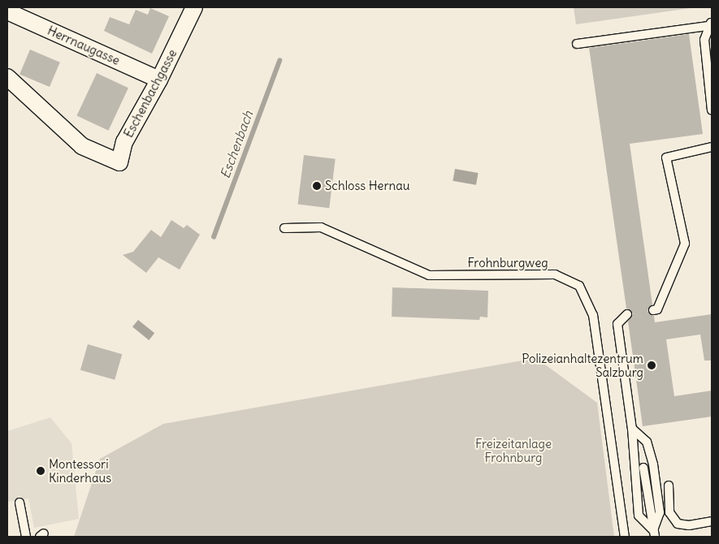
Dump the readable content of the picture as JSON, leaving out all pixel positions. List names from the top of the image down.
{
  "streets": {
    "street": ["Herrnaugasse", "Eschenbachgasse"],
    "lane": ["Frohnburgweg"]
  },
  "crossings": [
    ["Herrnaugasse", "Eschenbachgasse"]
  ],
  "water": ["Eschenbach"],
  "parks": ["Freizeitanlage Frohnburg"],
  "places": ["Schloss Hernau", "Polizeianhaltezentrum Salzburg", "Montessori Kinderhaus"]
}
